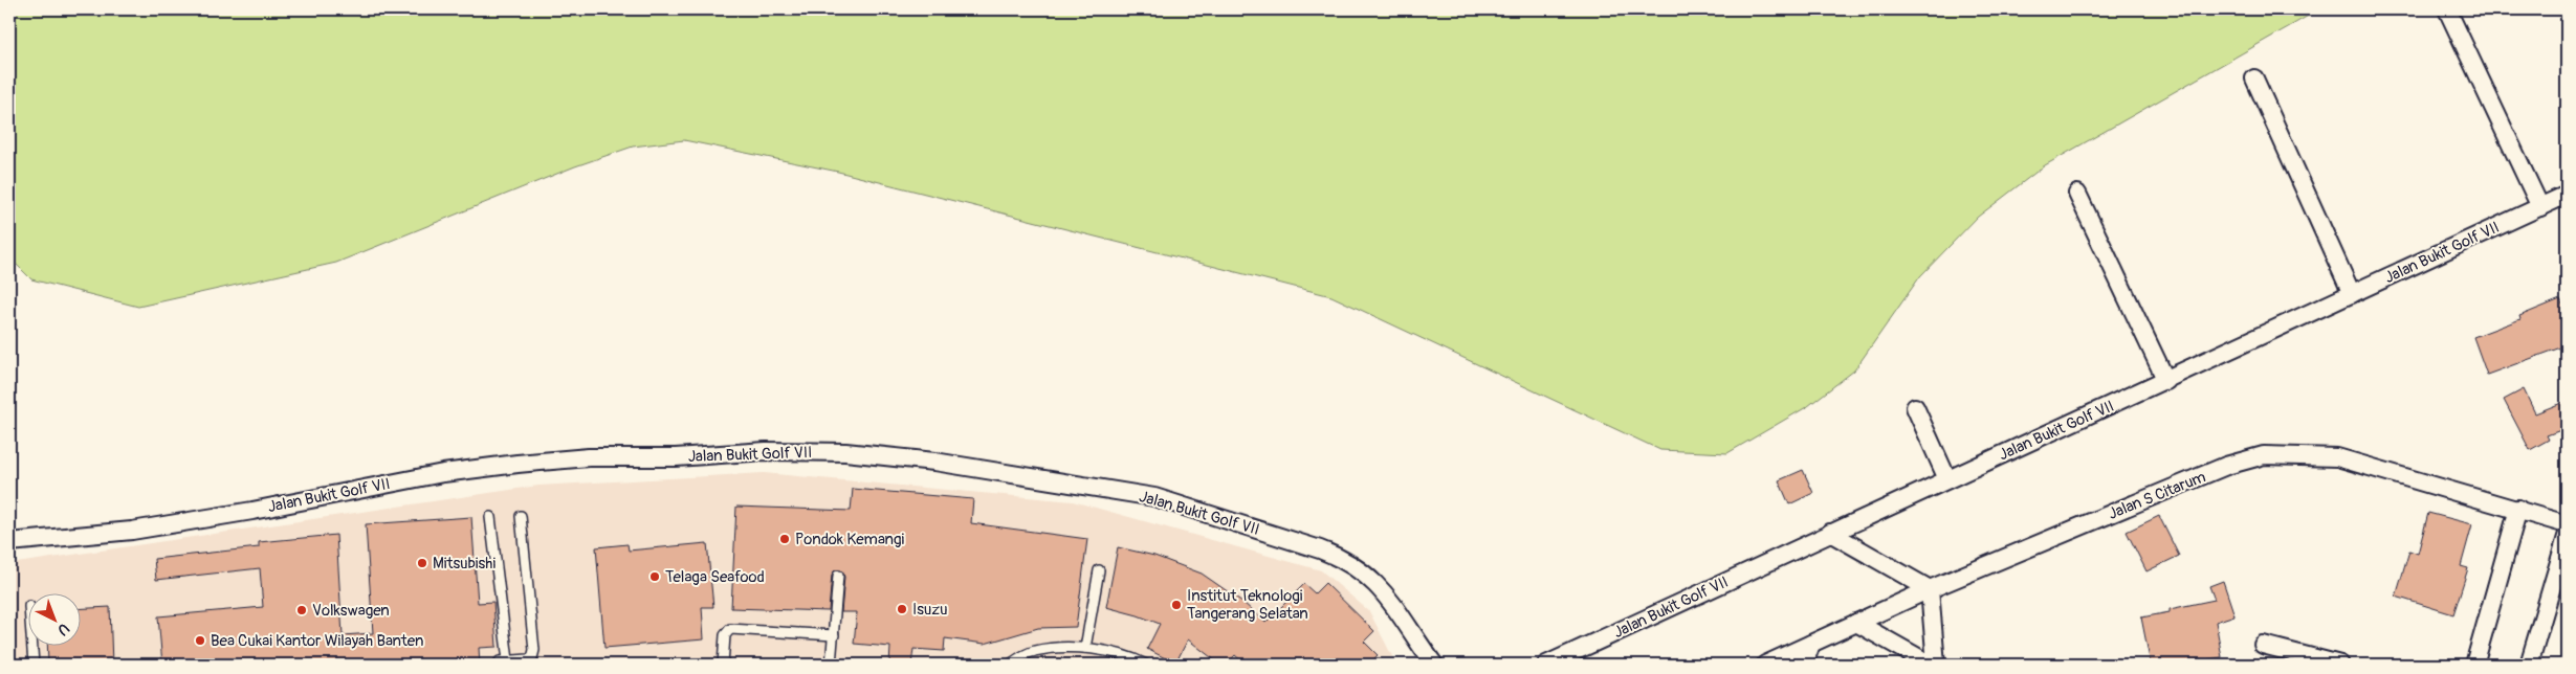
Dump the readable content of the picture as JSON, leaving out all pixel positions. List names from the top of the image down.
{
  "streets": {
    "street": ["Jalan Bukit Golf VII", "Jalan S Citarum"]
  },
  "places": [
    "Pondok Kemangi",
    "Mitsubishi",
    "Telaga Seafood",
    "Institut Teknologi Tangerang Selatan",
    "Isuzu",
    "Volkswagen",
    "Bea Cukai Kantor Wilayah Banten"
  ],
  "north": "bottom right"
}
